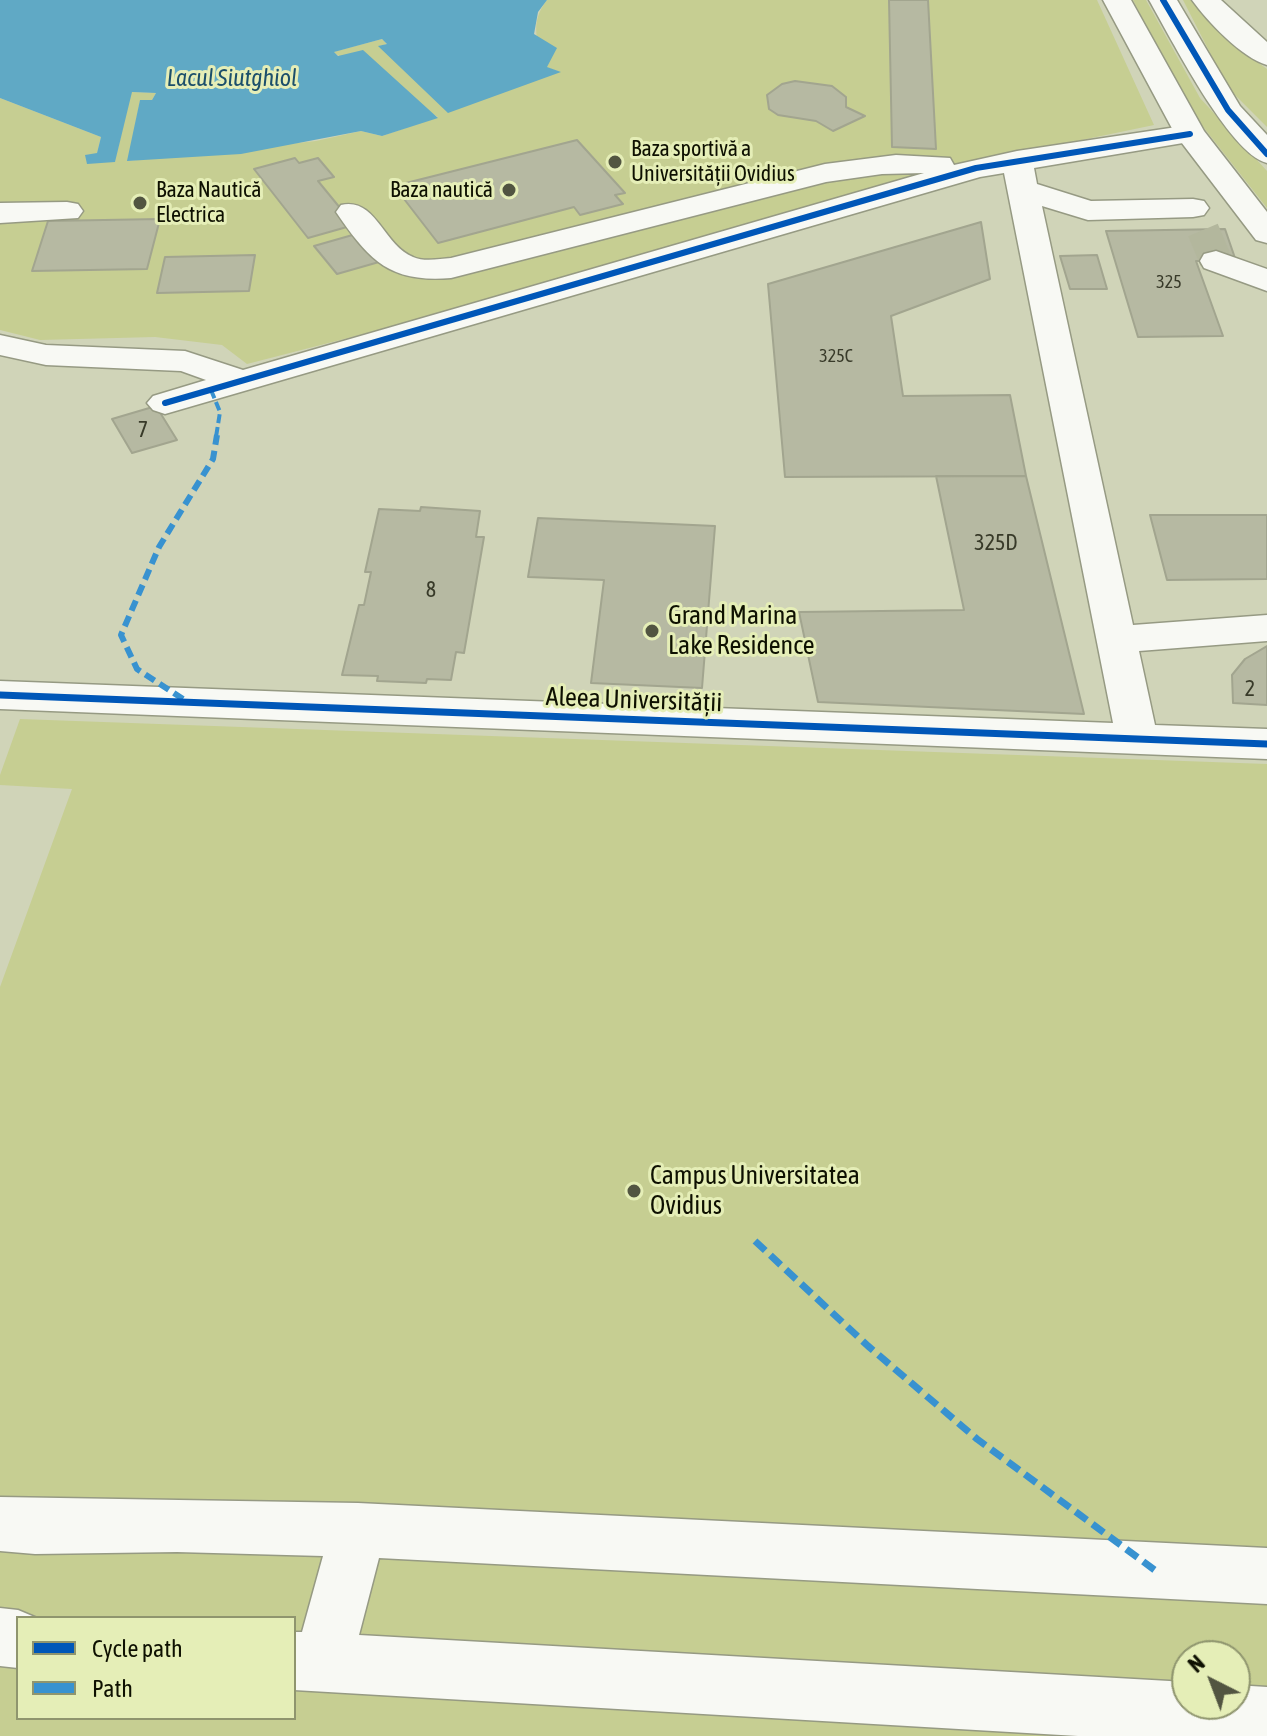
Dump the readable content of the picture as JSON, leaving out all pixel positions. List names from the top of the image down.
{
  "streets": {
    "street": ["Aleea Universității"]
  },
  "water": ["Lacul Siutghiol"],
  "places": [
    "Baza sportivă a Universității Ovidius",
    "Baza nautică",
    "Baza Nautică Electrica",
    "Grand Marina Lake Residence",
    "Campus Universitatea Ovidius"
  ],
  "house_numbers": [
    "325",
    "325C",
    "7",
    "325D",
    "8",
    "2"
  ],
  "legend": ["Cycle path", "Path"],
  "north": "top left"
}
